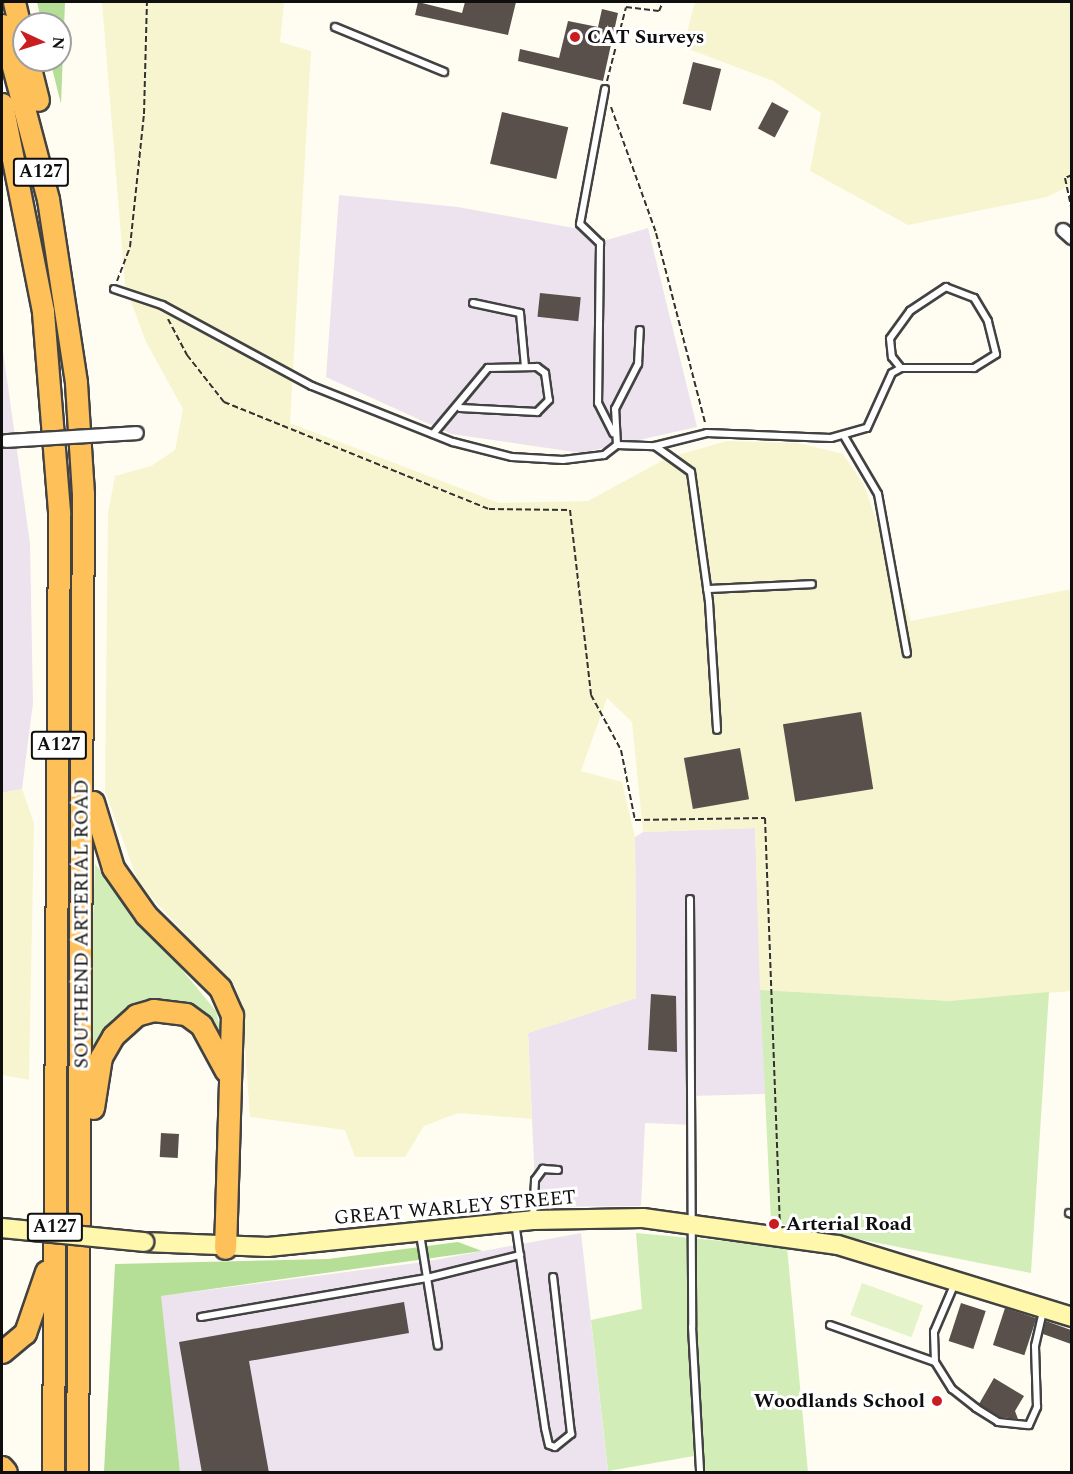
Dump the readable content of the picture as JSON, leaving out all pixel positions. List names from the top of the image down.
{
  "streets": {
    "highway": ["A127", "SOUTHEND ARTERIAL ROAD"],
    "main road": ["GREAT WARLEY STREET"]
  },
  "places": ["CAT Surveys", "Arterial Road", "Woodlands School"],
  "north": "right"
}
